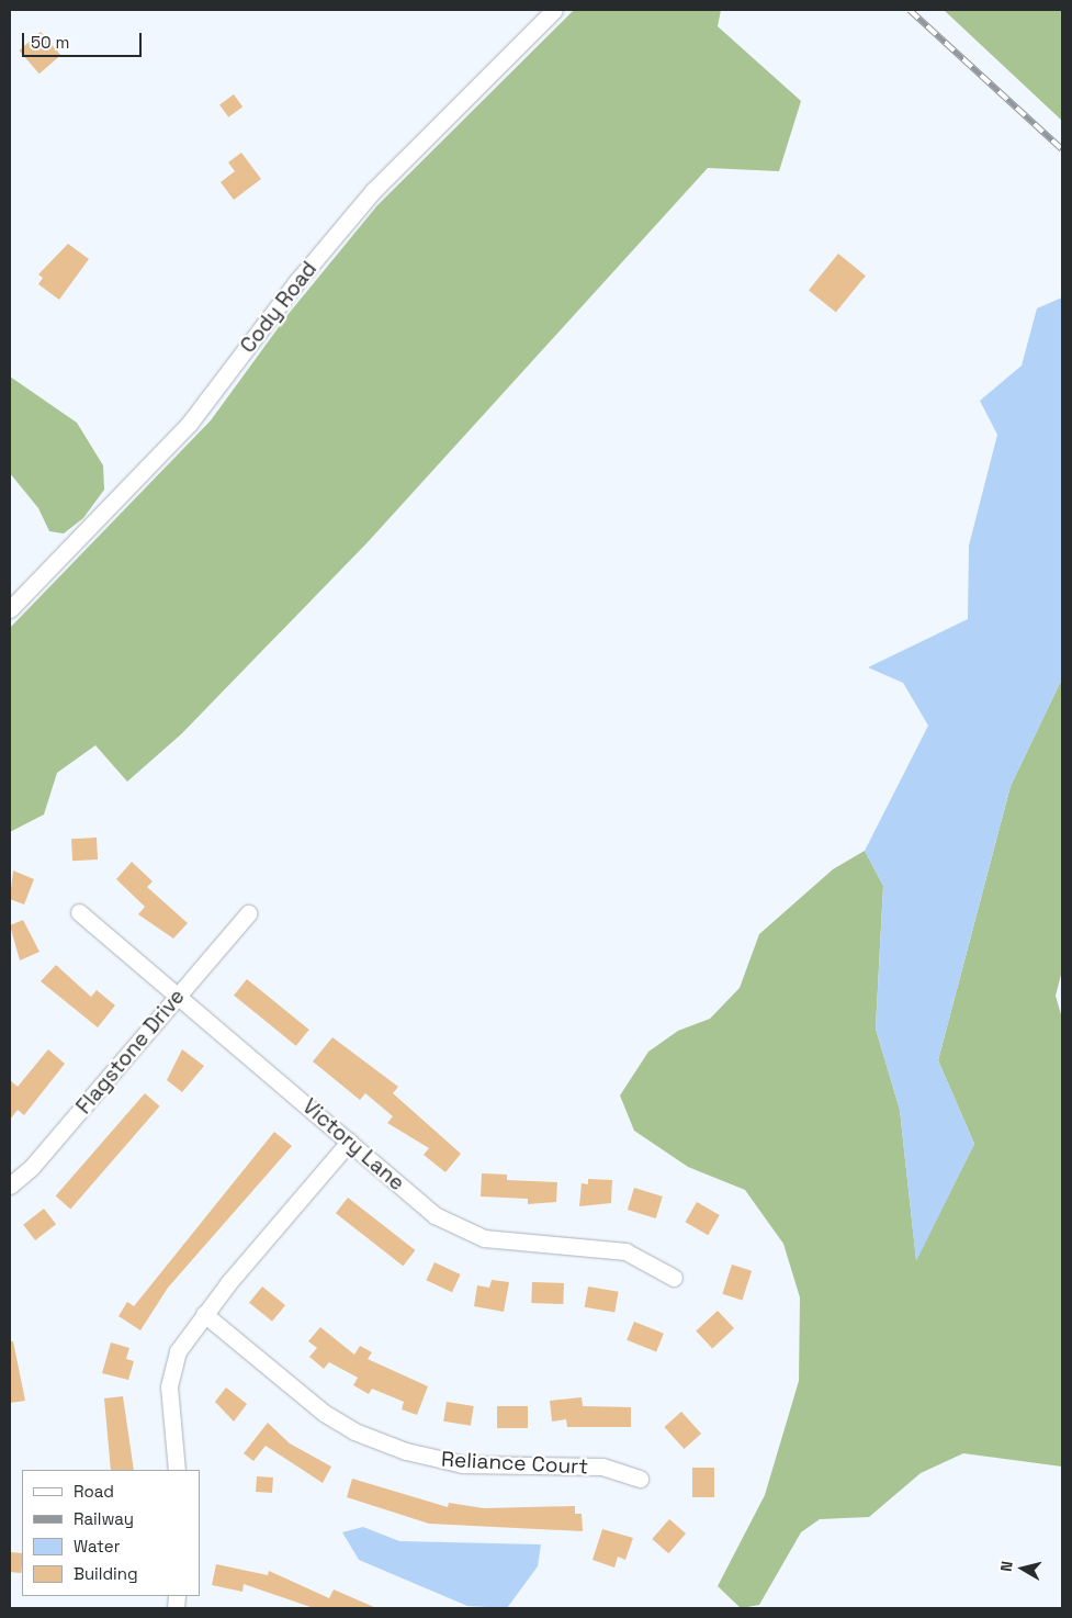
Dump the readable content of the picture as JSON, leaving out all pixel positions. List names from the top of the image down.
{
  "streets": {
    "street": [
      "Cody Road",
      "Flagstone Drive",
      "Victory Lane",
      "Reliance Court"
    ]
  },
  "crossings": [
    ["Flagstone Drive", "Victory Lane"]
  ],
  "legend": [
    "Road",
    "Railway",
    "Water",
    "Building"
  ],
  "scale_bar": "50 m",
  "north": "left"
}
